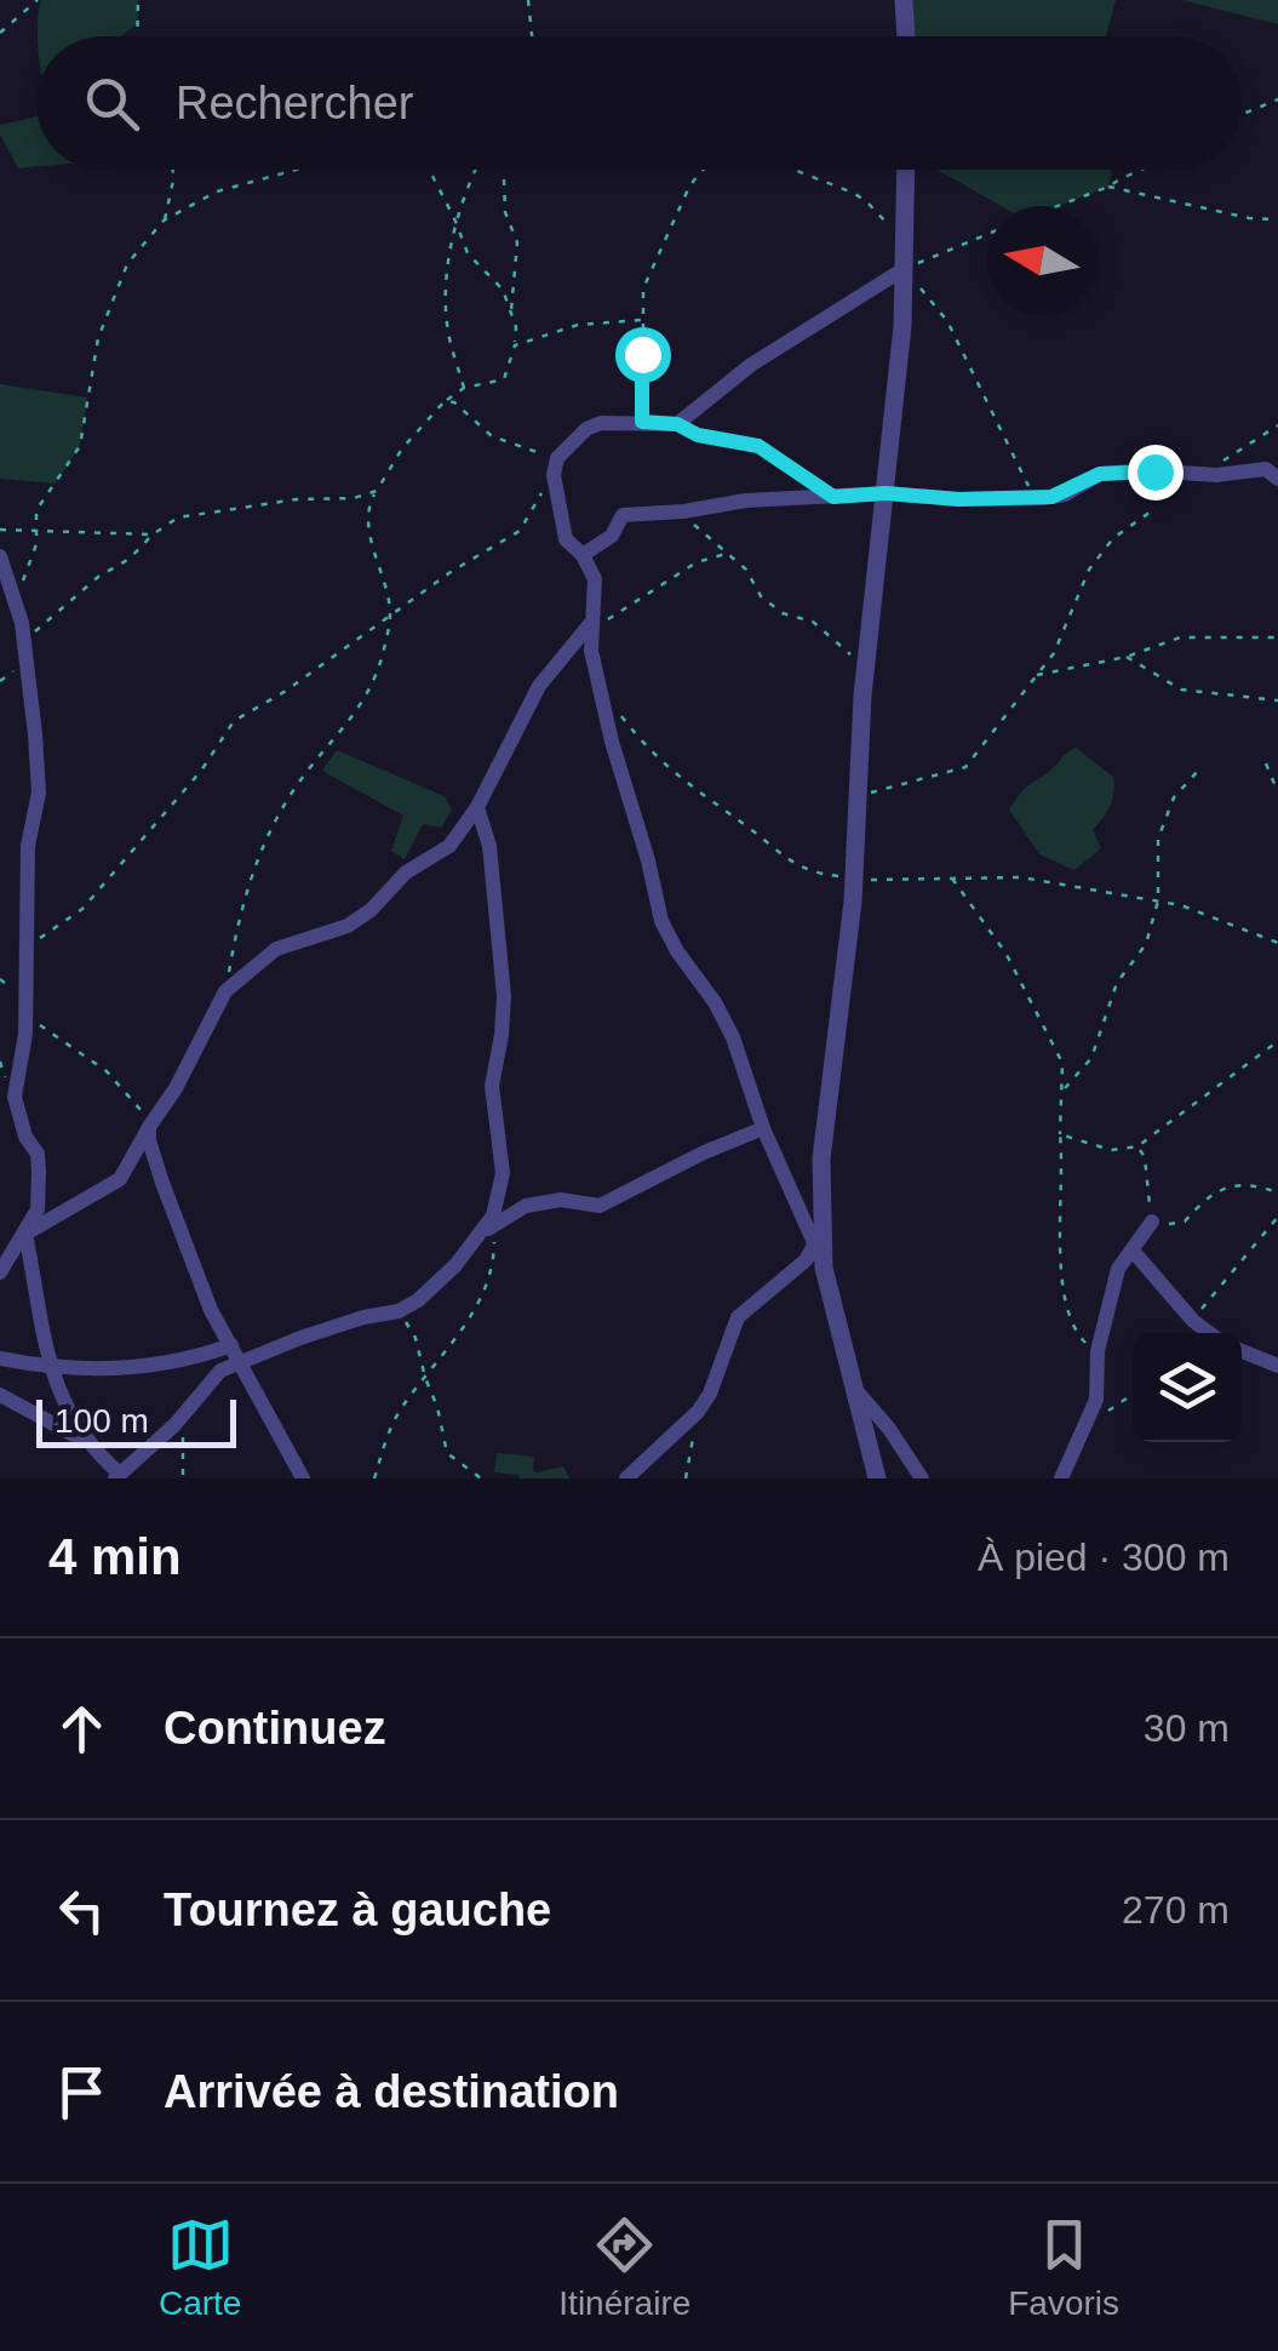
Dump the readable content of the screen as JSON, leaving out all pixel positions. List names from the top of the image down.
{
  "scale_bar": "100 m",
  "north": "left",
  "page": {
    "search": "Rechercher",
    "scale": "100 m",
    "heading": ["4 min", "À pied · 300 m"],
    "list": [
      ["Continuez", "30 m"],
      ["Tournez à gauche", "270 m"],
      "Arrivée à destination"
    ],
    "nav": ["Carte", "Itinéraire", "Favoris"]
  }
}
